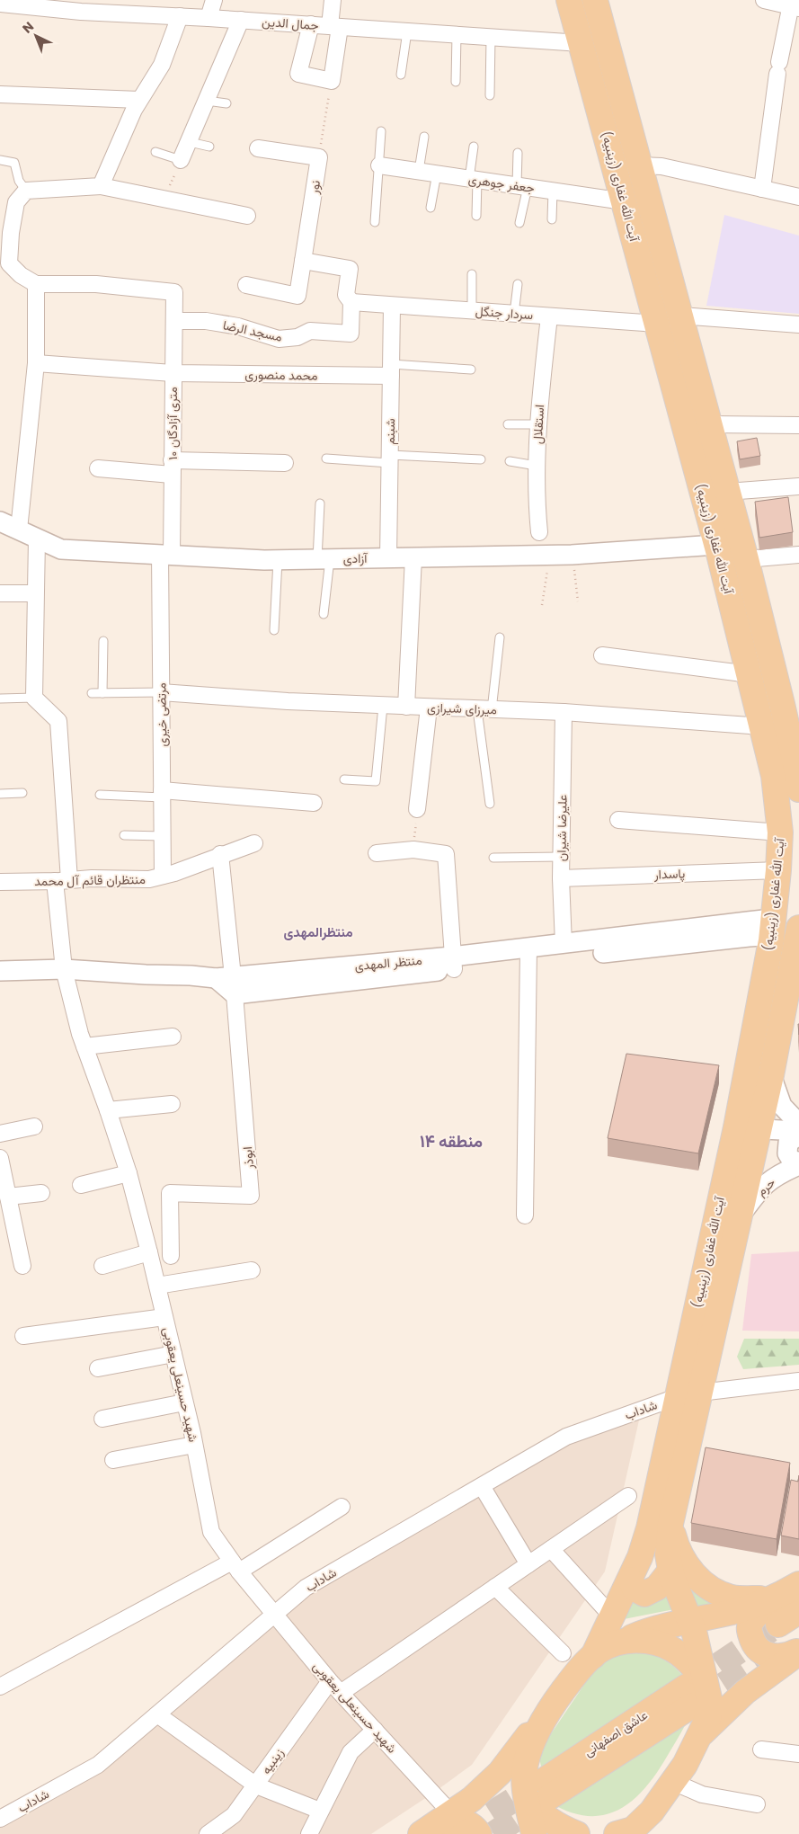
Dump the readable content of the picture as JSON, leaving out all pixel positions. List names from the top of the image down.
{
  "streets": {
    "main road": ["آیت الله غفاری (زینبیه)", "عاشق اصفهانی"],
    "street": [
      "جمال الدین",
      "جعفر جوهری",
      "نور",
      "سردار جنگل",
      "مسجد الرضا",
      "محمد منصوری",
      "۱۰ متری آزادگان",
      "استقلال",
      "شبنم",
      "آزادی",
      "میرزای شیرازی",
      "مرتضی خیری",
      "علیرضا شیران",
      "پاسدار",
      "منتظران قائم آل محمد",
      "منتظر المهدی",
      "ابوذر",
      "حرم",
      "شهید حسینعلی یعقوبی",
      "شاداب",
      "زینبیه"
    ]
  },
  "crossings": [
    ["جمال الدین", "آیت الله غفاری (زینبیه)"],
    ["جعفر جوهری", "آیت الله غفاری (زینبیه)"],
    ["آیت الله غفاری (زینبیه)", "سردار جنگل"],
    ["آیت الله غفاری (زینبیه)", "آزادی"],
    ["آیت الله غفاری (زینبیه)", "میرزای شیرازی"],
    ["آیت الله غفاری (زینبیه)", "پاسدار"],
    ["آیت الله غفاری (زینبیه)", "منتظر المهدی"],
    ["آیت الله غفاری (زینبیه)", "حرم"],
    ["آیت الله غفاری (زینبیه)", "شاداب"],
    ["آیت الله غفاری (زینبیه)", "عاشق اصفهانی"],
    ["نور", "مسجد الرضا"],
    ["سردار جنگل", "مسجد الرضا"],
    ["سردار جنگل", "استقلال"],
    ["سردار جنگل", "شبنم"],
    ["مسجد الرضا", "۱۰ متری آزادگان"],
    ["محمد منصوری", "۱۰ متری آزادگان"],
    ["محمد منصوری", "شبنم"],
    ["۱۰ متری آزادگان", "آزادی"],
    ["۱۰ متری آزادگان", "مرتضی خیری"],
    ["شبنم", "آزادی"],
    ["آزادی", "مرتضی خیری"],
    ["میرزای شیرازی", "مرتضی خیری"],
    ["میرزای شیرازی", "علیرضا شیران"],
    ["مرتضی خیری", "منتظران قائم آل محمد"],
    ["علیرضا شیران", "پاسدار"],
    ["علیرضا شیران", "منتظر المهدی"],
    ["منتظران قائم آل محمد", "شهید حسینعلی یعقوبی"],
    ["منتظر المهدی", "ابوذر"],
    ["منتظر المهدی", "شهید حسینعلی یعقوبی"],
    ["شهید حسینعلی یعقوبی", "شاداب"],
    ["شهید حسینعلی یعقوبی", "زینبیه"]
  ],
  "districts": ["منتظرالمهدی", "منطقه ۱۴"],
  "north": "top left"
}
